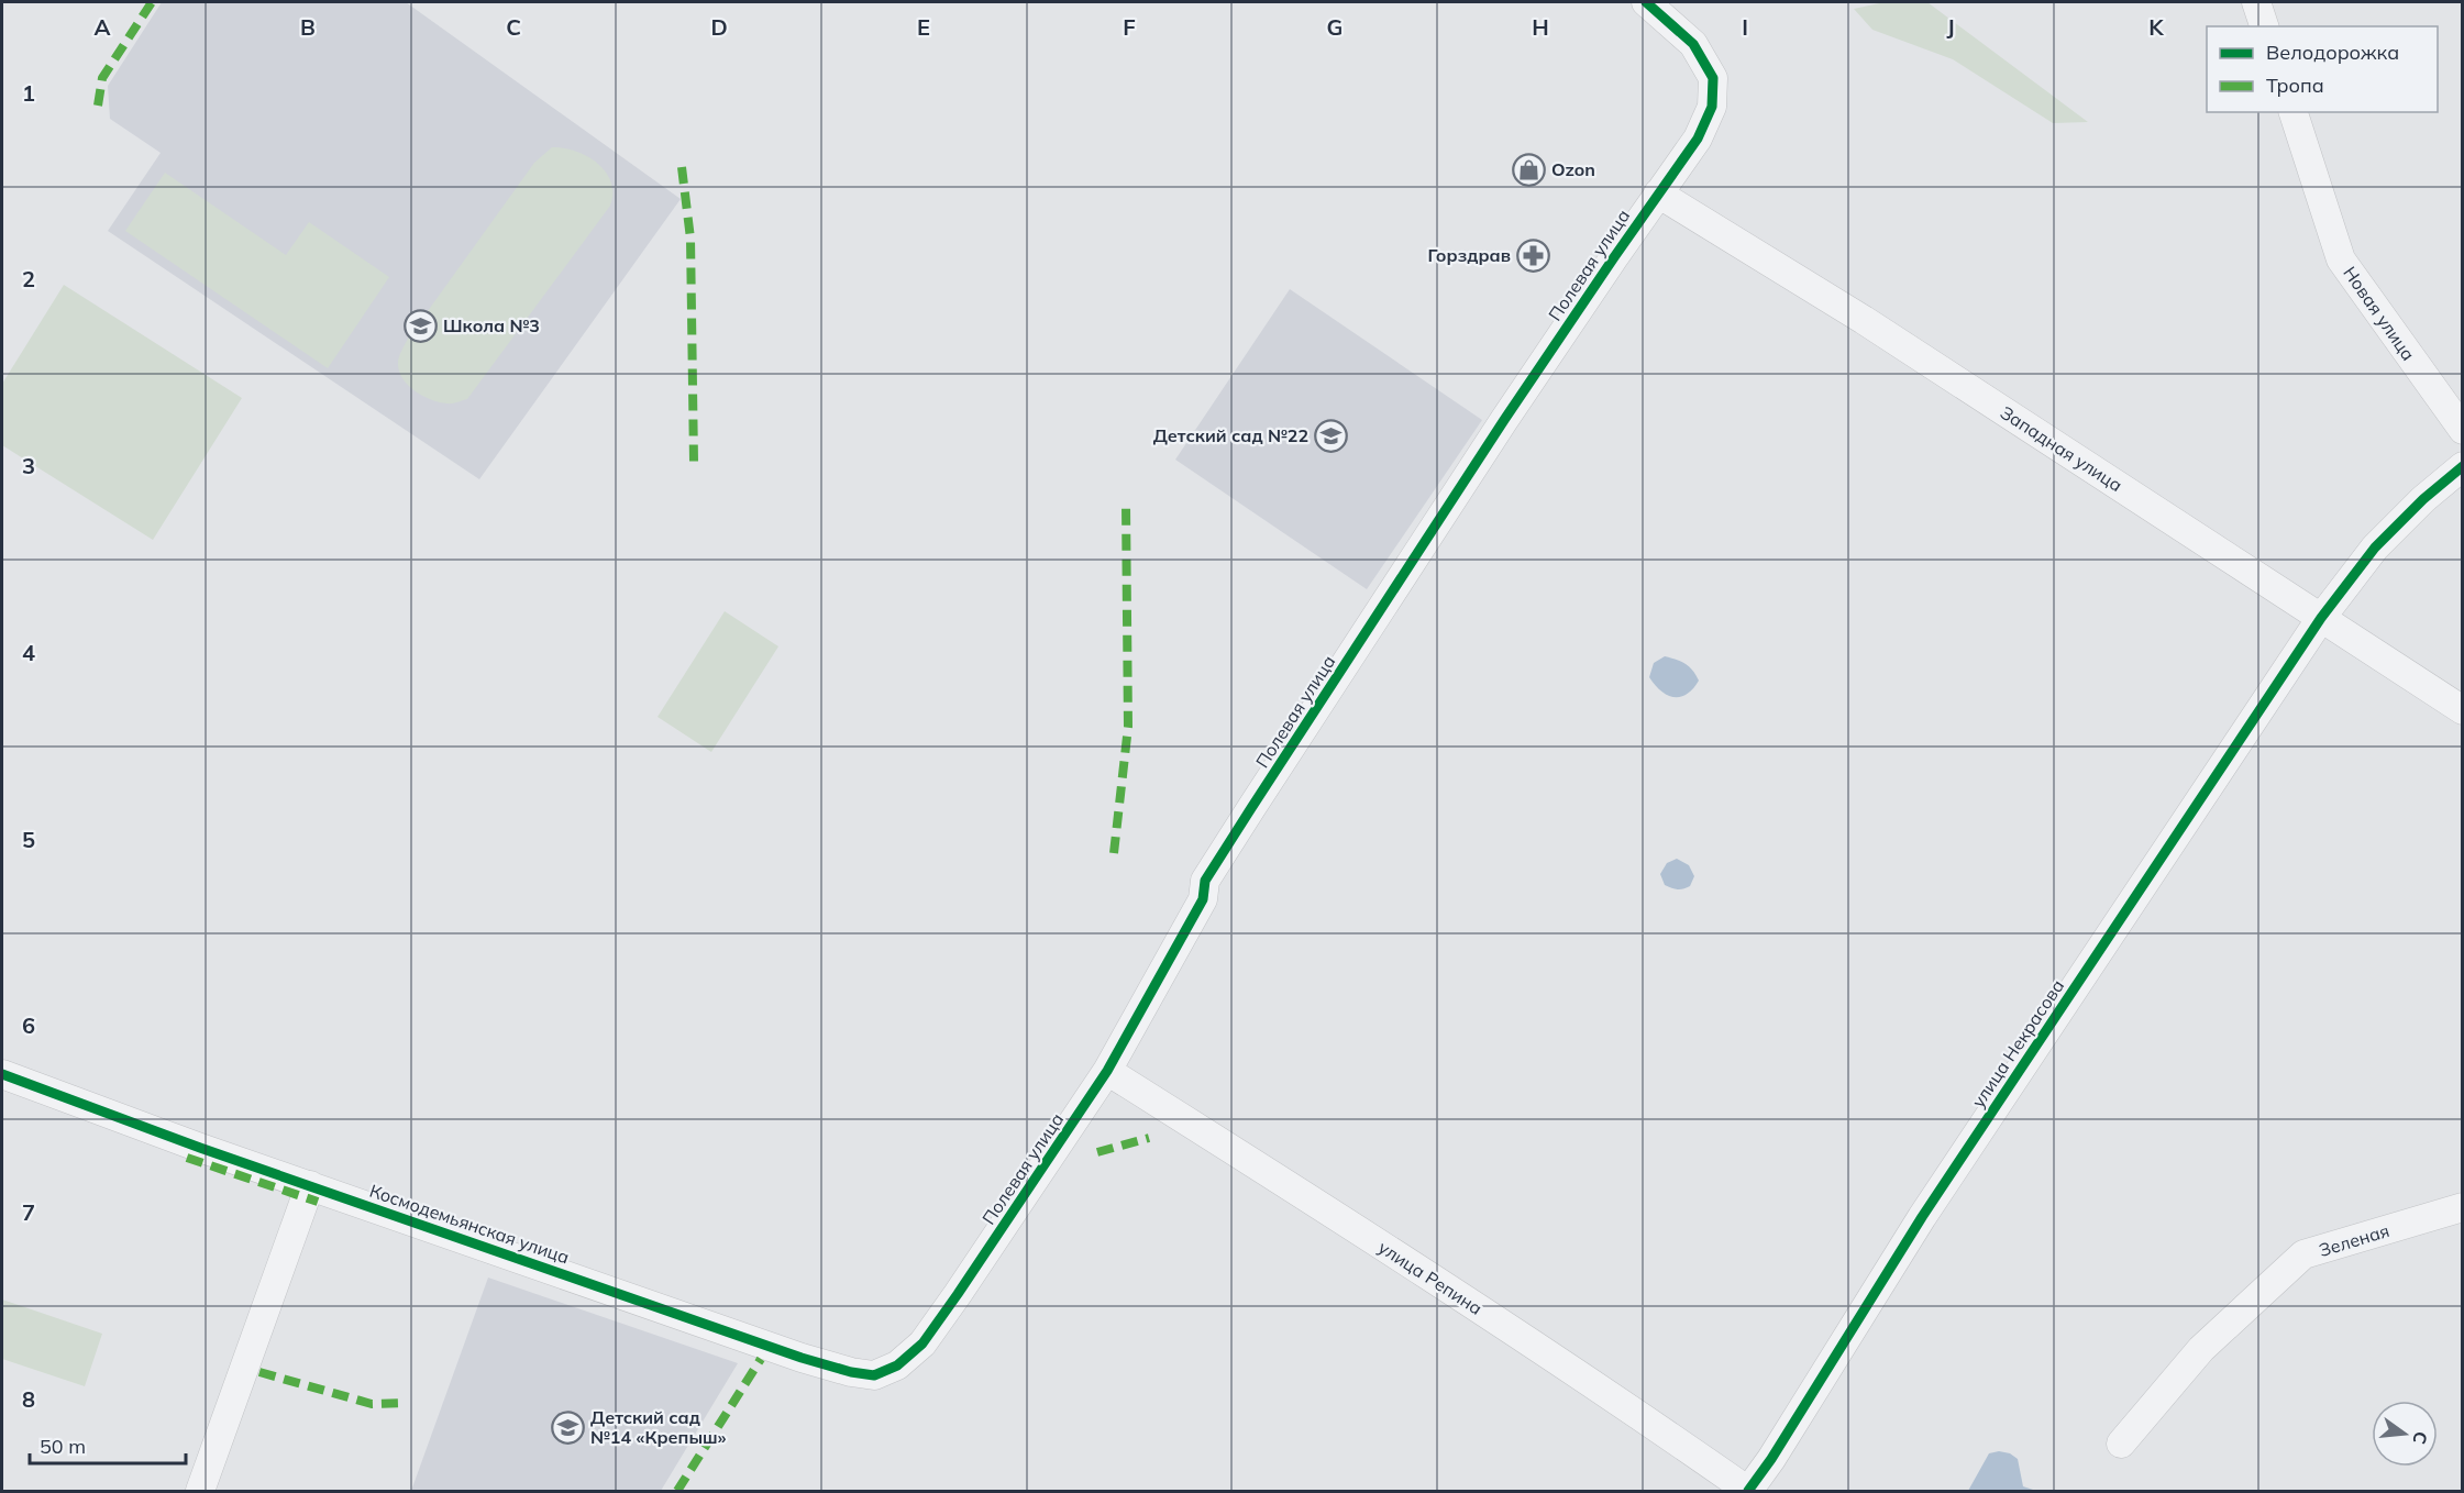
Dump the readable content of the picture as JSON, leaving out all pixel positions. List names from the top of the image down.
{
  "streets": {
    "street": [
      "Полевая улица",
      "Новая улица",
      "Западная улица",
      "улица Некрасова",
      "Космодемьянская улица",
      "Зеленая",
      "улица Репина"
    ]
  },
  "crossings": [
    ["Полевая улица", "Западная улица"],
    ["Полевая улица", "Космодемьянская улица"],
    ["Полевая улица", "улица Репина"],
    ["Западная улица", "улица Некрасова"],
    ["улица Некрасова", "улица Репина"]
  ],
  "places": {
    "shop": ["Ozon"],
    "pharmacy": ["Горздрав"],
    "school or university": ["Школа №3", "Детский сад №22", "Детский сад №14 «Крепыш»"]
  },
  "legend": ["Велодорожка", "Тропа"],
  "scale_bar": "50 m",
  "north": "right",
  "grid": {
    "columns": [
      "A",
      "B",
      "C",
      "D",
      "E",
      "F",
      "G",
      "H",
      "I",
      "J",
      "K"
    ],
    "rows": [
      "1",
      "2",
      "3",
      "4",
      "5",
      "6",
      "7",
      "8"
    ]
  }
}
